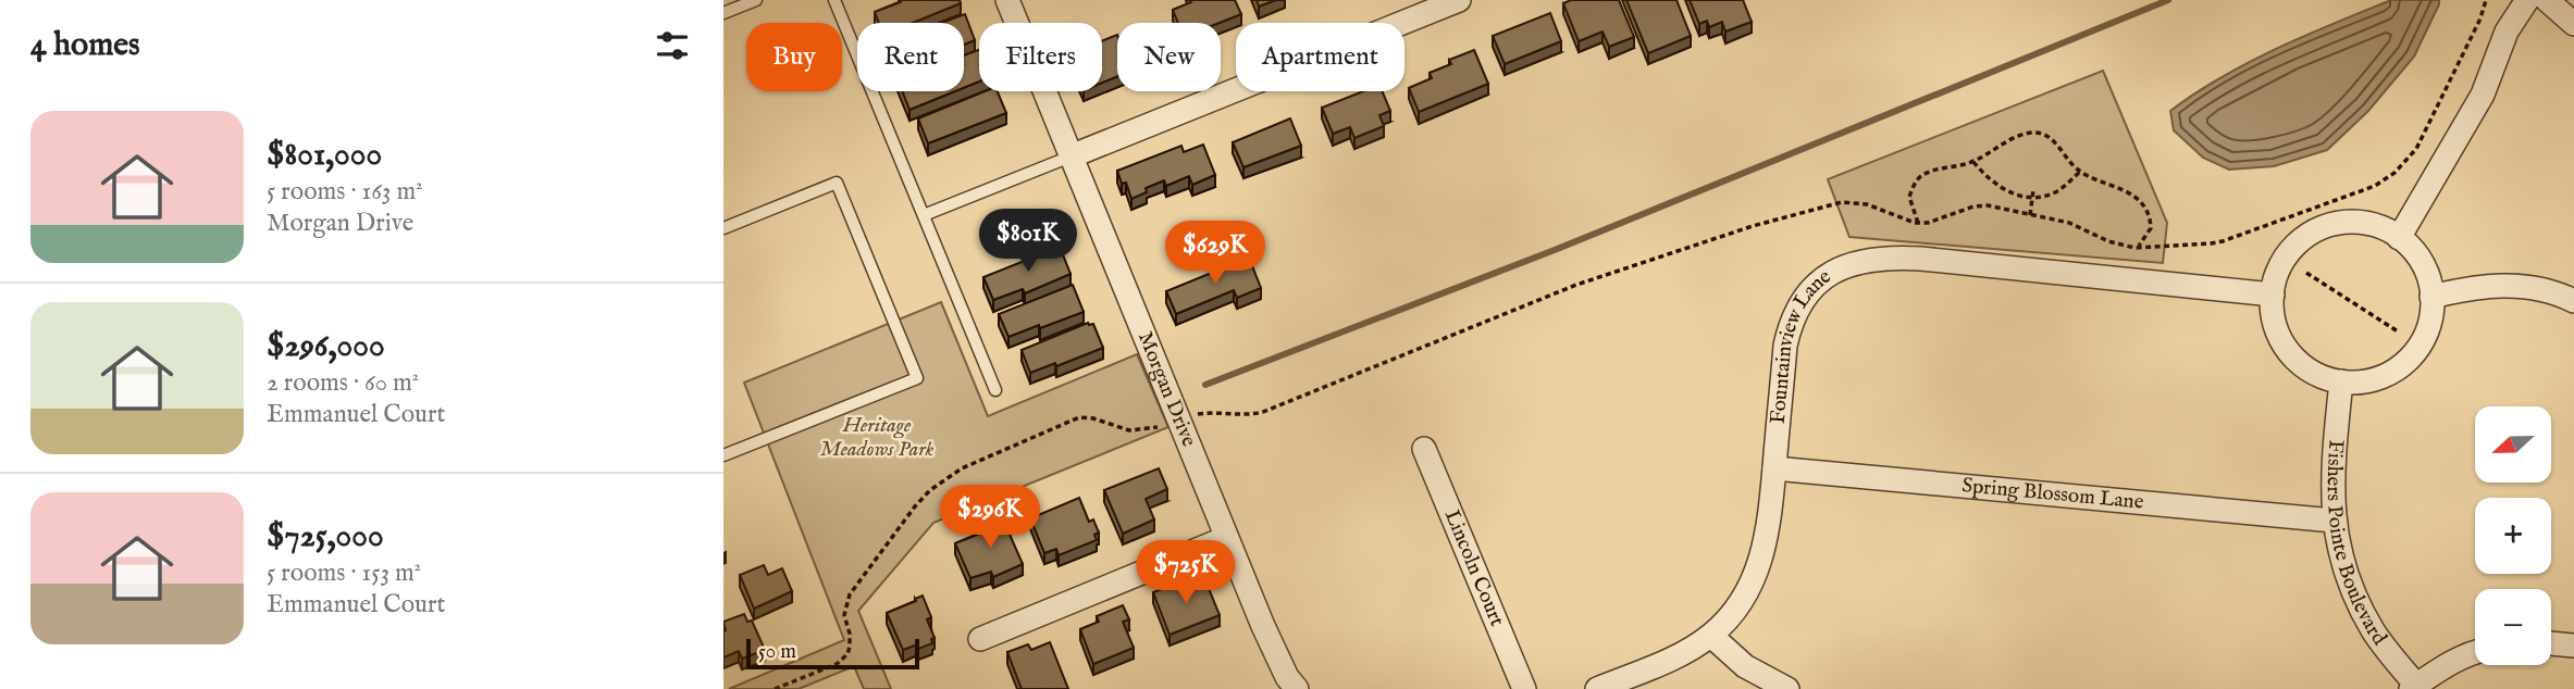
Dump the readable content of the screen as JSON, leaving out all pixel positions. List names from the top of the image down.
{
  "streets": {
    "street": [
      "Fountainview Lane",
      "Morgan Drive",
      "Spring Blossom Lane",
      "Fishers Pointe Boulevard",
      "Lincoln Court"
    ]
  },
  "crossings": [
    ["Fountainview Lane", "Spring Blossom Lane"],
    ["Fountainview Lane", "Fishers Pointe Boulevard"],
    ["Spring Blossom Lane", "Fishers Pointe Boulevard"]
  ],
  "parks": ["Heritage Meadows Park"],
  "scale_bar": "50 m",
  "north": "left",
  "page": {
    "heading": "4 homes",
    "chip": [
      "Buy",
      "Rent",
      "Filters",
      "New",
      "Apartment"
    ],
    "list": [
      {
        "name": "$801,000",
        "note": "5 rooms · 163 m² · Morgan Drive"
      },
      {
        "name": "$296,000",
        "note": "2 rooms · 60 m² · Emmanuel Court"
      },
      {
        "name": "$725,000",
        "note": "5 rooms · 153 m² · Emmanuel Court"
      }
    ],
    "price": [
      "$801K",
      "$629K",
      "$296K",
      "$725K"
    ],
    "map_buttons": ["+", "−"],
    "scale": "50 m"
  }
}
